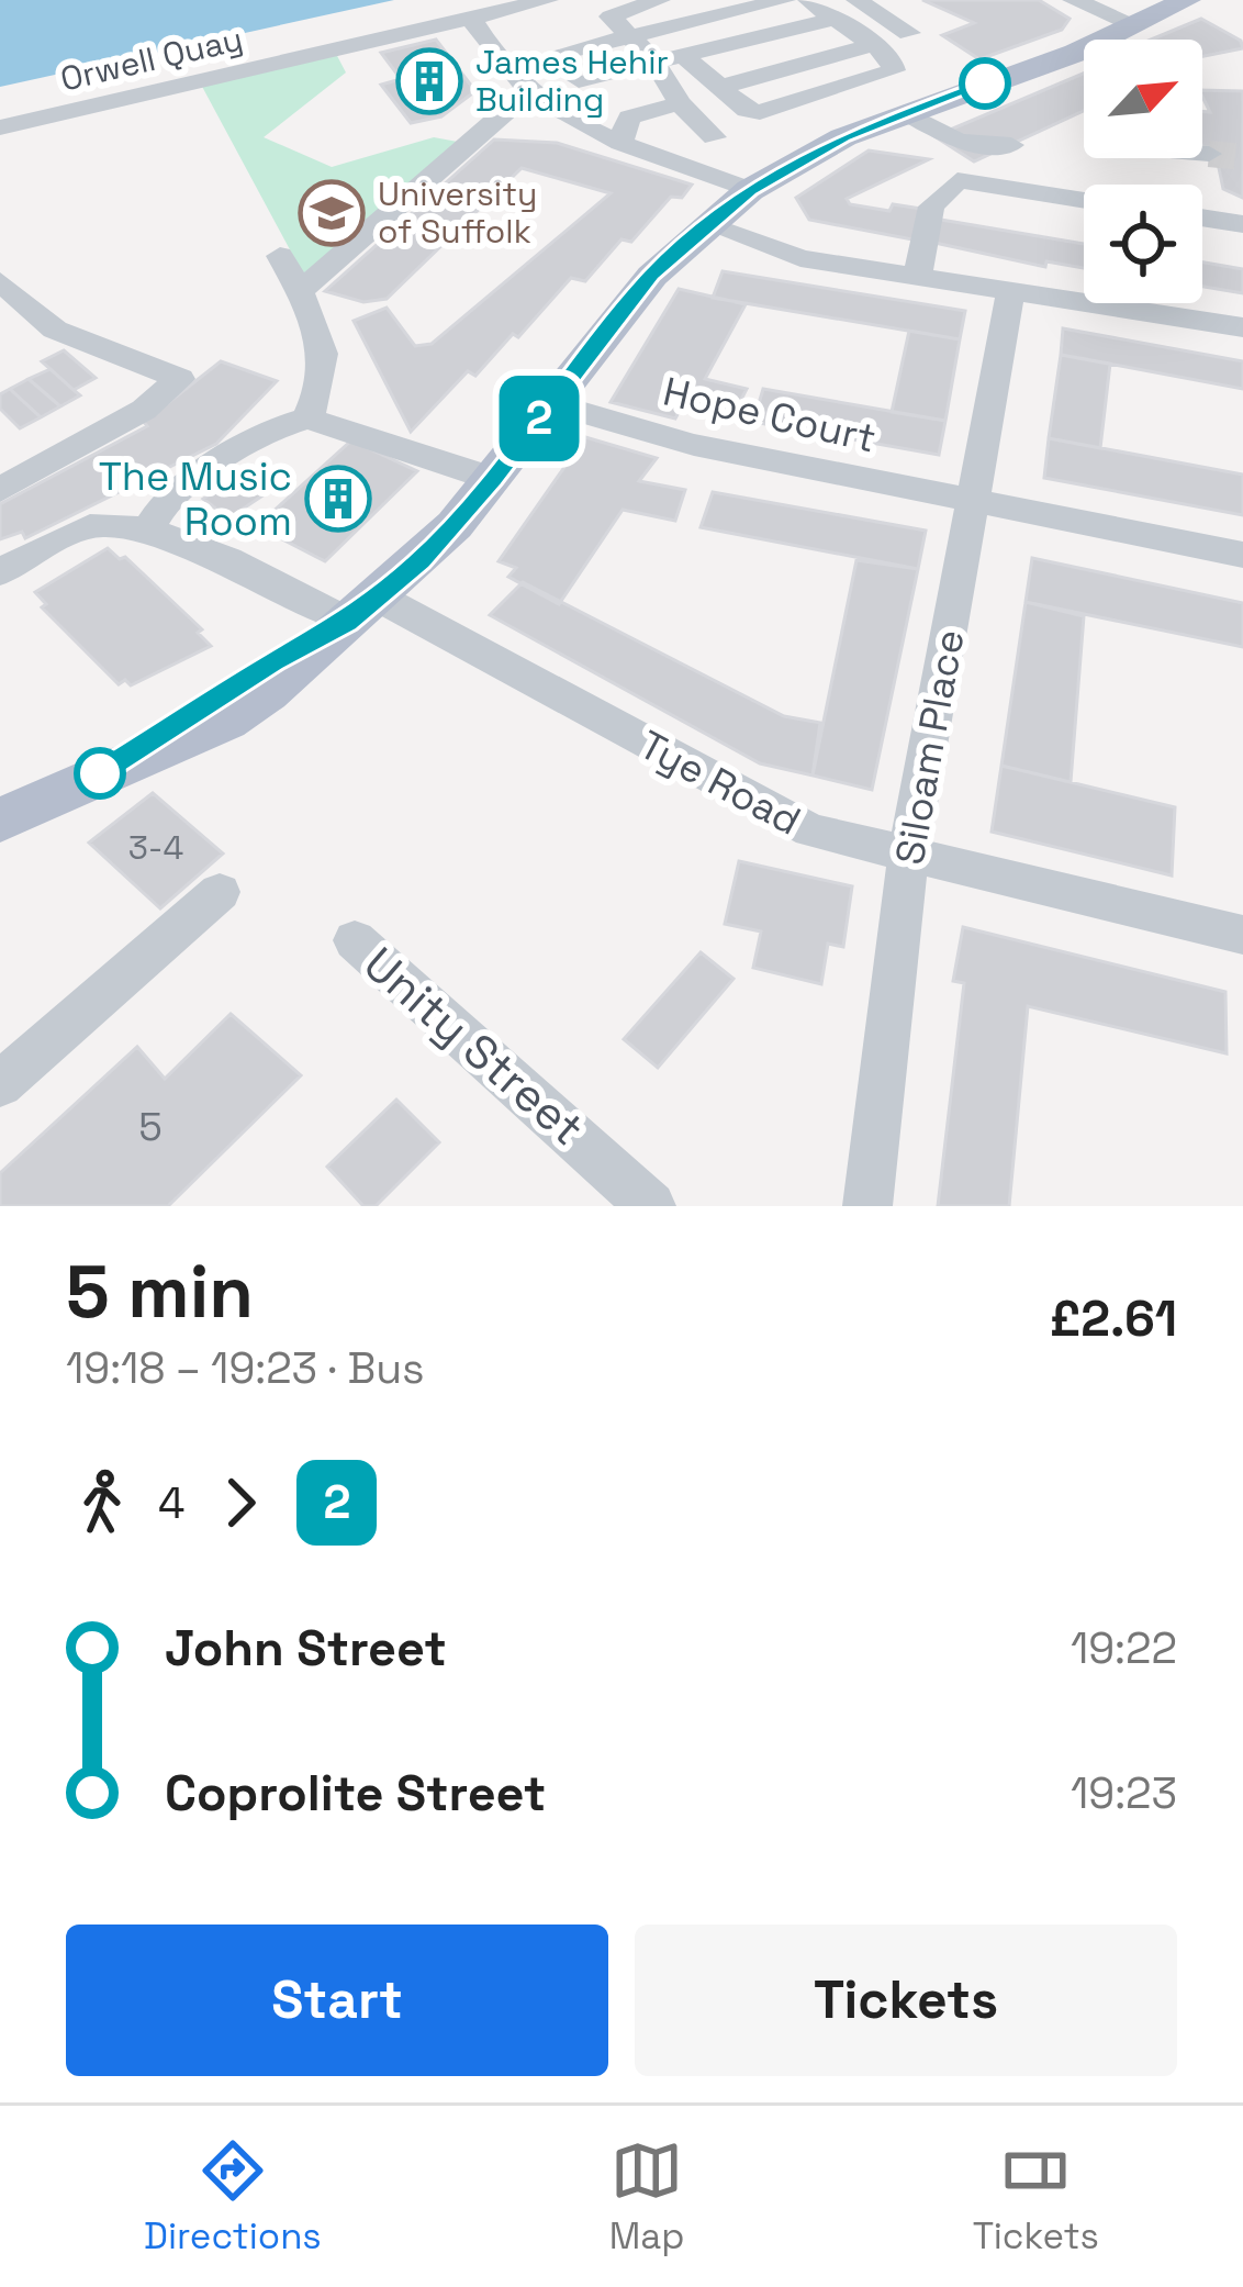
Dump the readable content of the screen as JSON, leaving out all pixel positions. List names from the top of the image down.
{
  "streets": {
    "street": [
      "Orwell Quay",
      "Hope Court",
      "Siloam Place",
      "Tye Road",
      "Unity Street"
    ]
  },
  "crossings": [
    ["Hope Court", "Siloam Place"],
    ["Siloam Place", "Tye Road"]
  ],
  "places": {
    "building": ["James Hehir Building", "The Music Room"],
    "school or university": ["University of Suffolk"]
  },
  "lines": ["bus line 2"],
  "house_numbers": ["3-4", "5"],
  "north": "top right",
  "page": {
    "on_map": "2",
    "heading": ["5 min", "19:18 – 19:23 · Bus", "£2.61"],
    "legs": ["4", "2"],
    "list": [
      {
        "name": "John Street",
        "value": "19:22"
      },
      {
        "name": "Coprolite Street",
        "value": "19:23"
      }
    ],
    "buttons": ["Start", "Tickets"],
    "tabs": ["Directions", "Map", "Tickets"]
  }
}
